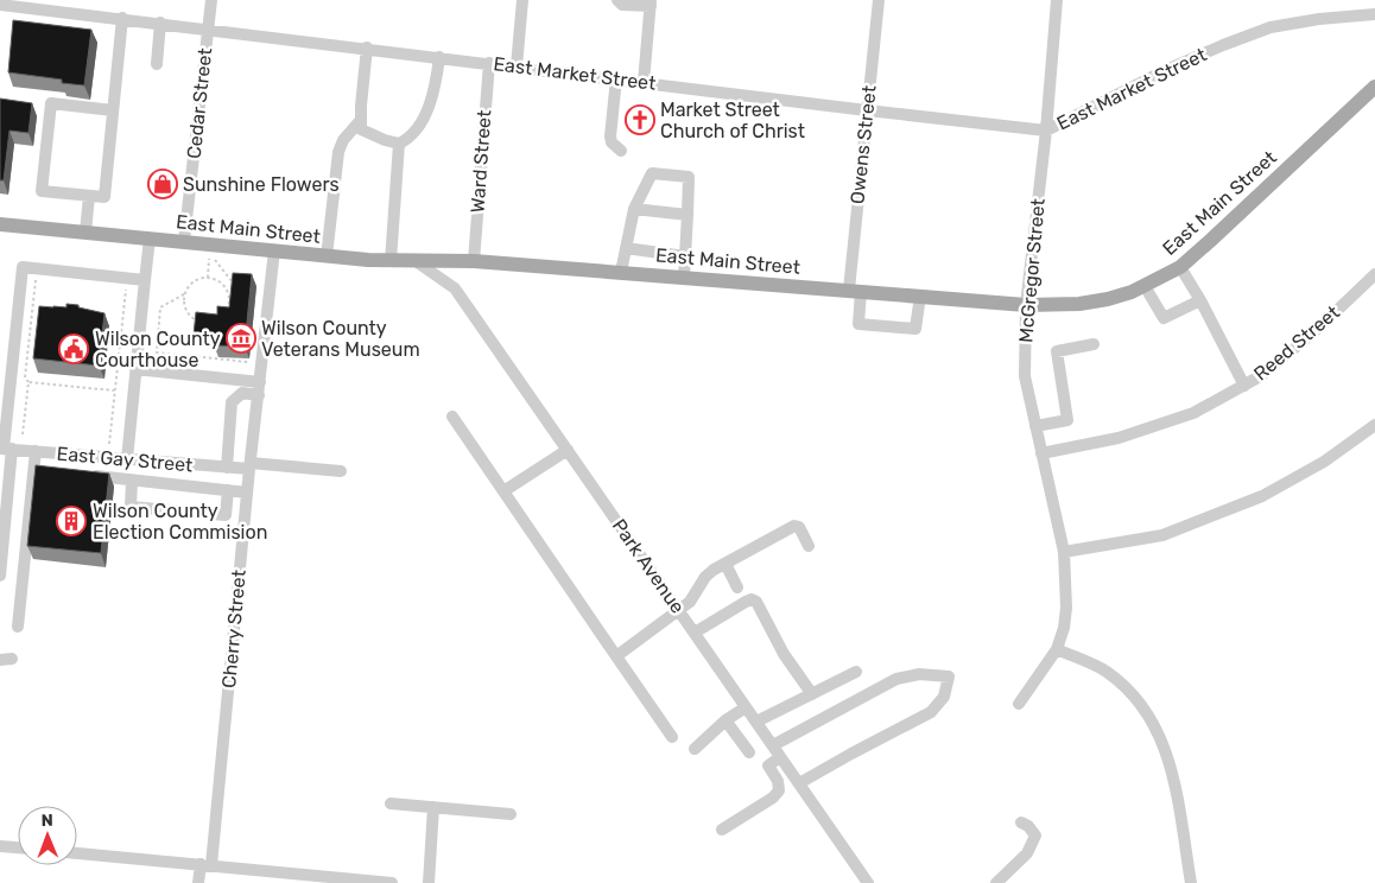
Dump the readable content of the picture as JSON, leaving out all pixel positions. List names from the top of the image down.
{
  "streets": {
    "main road": ["East Main Street"],
    "street": [
      "East Market Street",
      "Cedar Street",
      "Owens Street",
      "Ward Street",
      "McGregor Street",
      "Reed Street",
      "East Gay Street",
      "Park Avenue",
      "Cherry Street"
    ]
  },
  "crossings": [
    ["East Market Street", "Cedar Street"],
    ["East Market Street", "Owens Street"],
    ["East Market Street", "Ward Street"],
    ["East Market Street", "McGregor Street"],
    ["Cedar Street", "East Main Street"],
    ["Owens Street", "East Main Street"],
    ["Ward Street", "East Main Street"],
    ["East Main Street", "McGregor Street"],
    ["East Main Street", "Park Avenue"],
    ["East Main Street", "Cherry Street"],
    ["McGregor Street", "Reed Street"],
    ["East Gay Street", "Cherry Street"]
  ],
  "places": {
    "church": ["Market Street Church of Christ"],
    "shop": ["Sunshine Flowers"],
    "museum": ["Wilson County Veterans Museum"],
    "public building": ["Wilson County Courthouse"],
    "building": ["Wilson County Election Commision"]
  },
  "north": "top"
}
